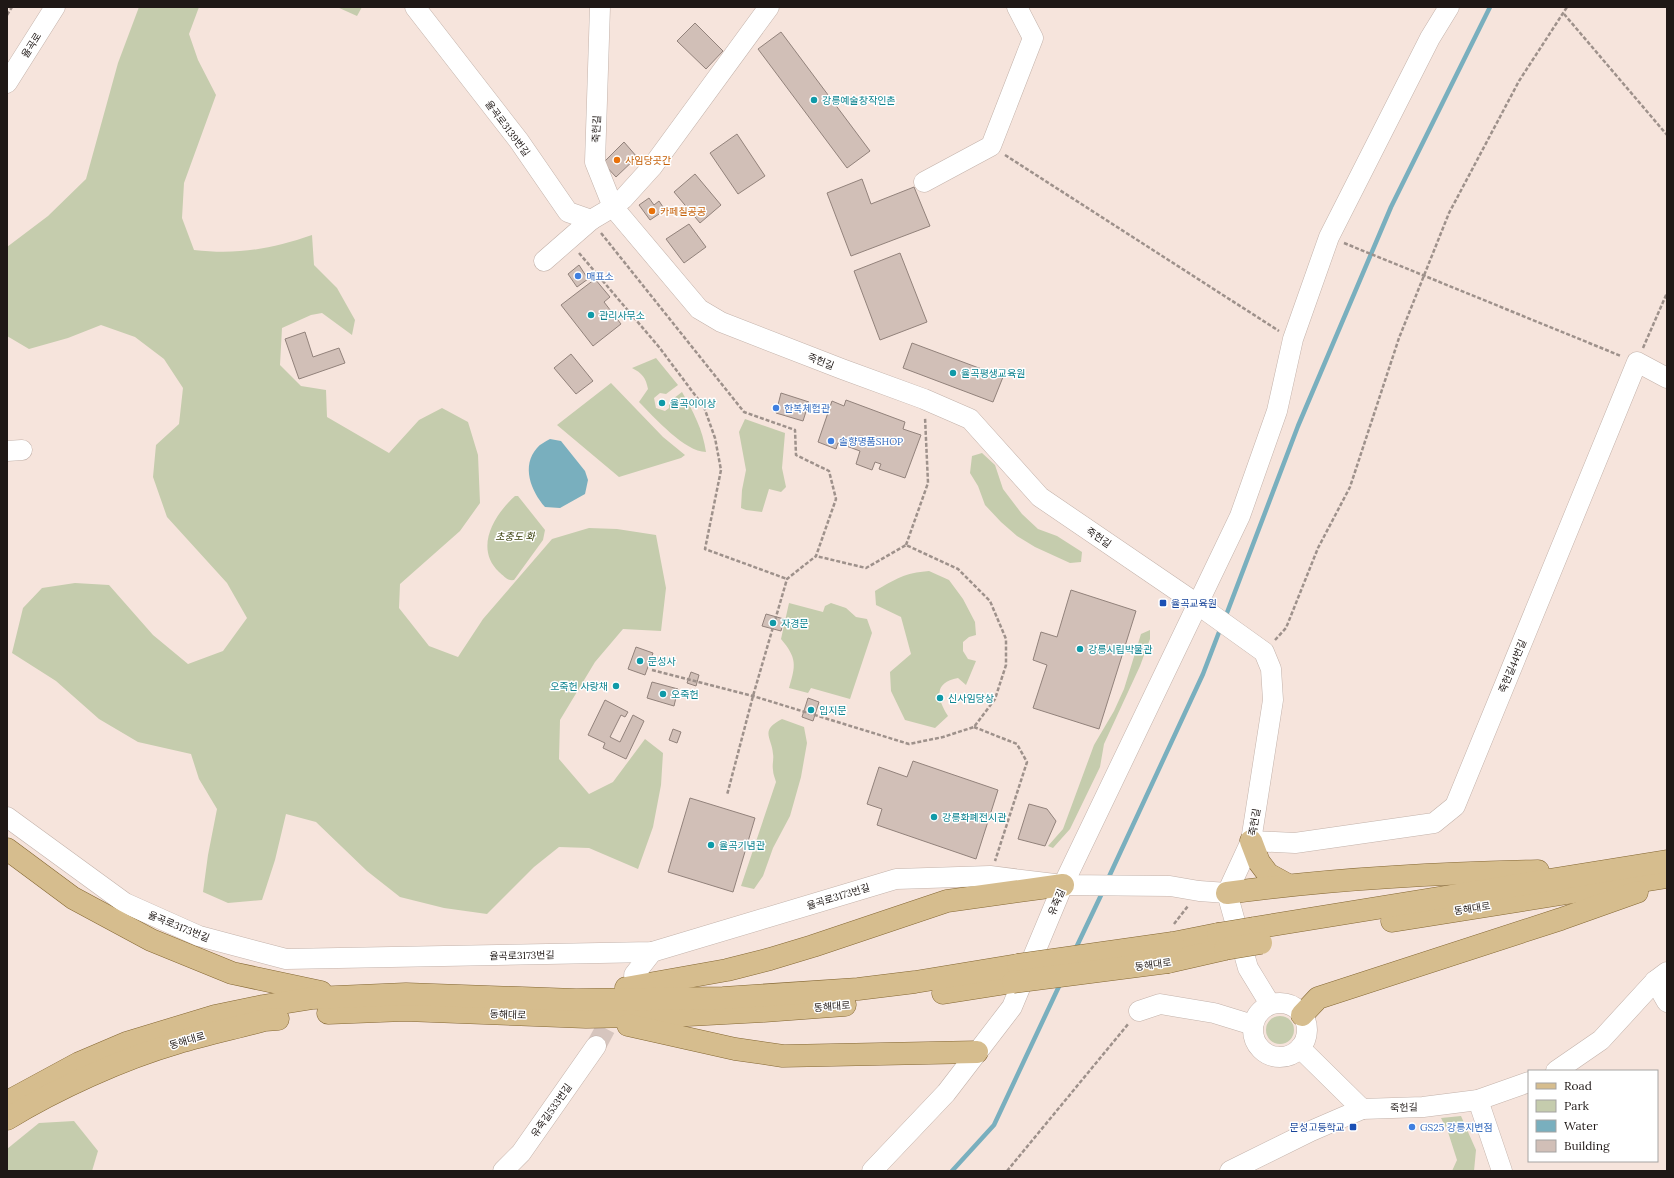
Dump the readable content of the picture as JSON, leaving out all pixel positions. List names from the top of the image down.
{
  "streets": {
    "main road": ["동해대로"],
    "street": [
      "율곡로",
      "율곡로3139번길",
      "죽헌길",
      "죽헌길44번길",
      "율곡로3173번길",
      "유죽길",
      "유죽길533번길"
    ]
  },
  "crossings": [
    ["죽헌길", "죽헌길44번길"],
    ["죽헌길", "율곡로3173번길"],
    ["죽헌길", "유죽길"],
    ["율곡로3173번길", "유죽길"]
  ],
  "parks": ["초충도 화"],
  "places": {
    "other": [
      "강릉예술창작인촌",
      "사임당곳간",
      "카페칠공공",
      "매표소",
      "관리사무소",
      "율곡평생교육원",
      "율곡이이상",
      "한복체험관",
      "솔향명품SHOP",
      "자경문",
      "강릉시립박물관",
      "문성사",
      "오죽헌 사랑채",
      "오죽헌",
      "신사임당상",
      "입지문",
      "강릉화폐전시관",
      "율곡기념관",
      "GS25 강릉지변점"
    ],
    "transit": ["율곡교육원", "문성고등학교"]
  },
  "legend": [
    "Road",
    "Park",
    "Water",
    "Building"
  ]
}
